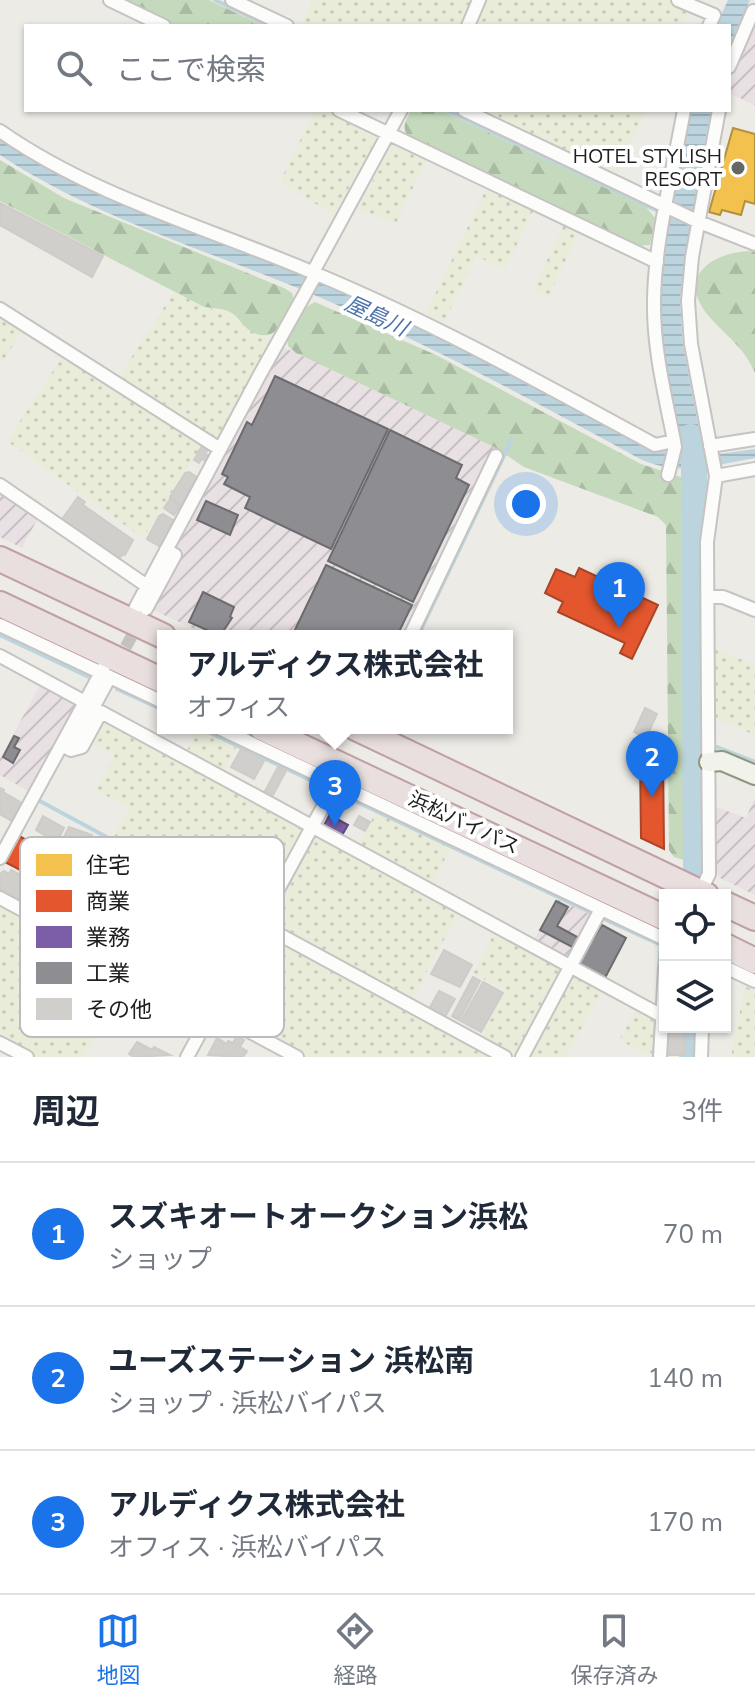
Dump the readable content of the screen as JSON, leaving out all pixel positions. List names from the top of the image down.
{
  "streets": {
    "highway": ["浜松バイパス"]
  },
  "water": ["屋島川"],
  "places": ["HOTEL STYLISH RESORT"],
  "legend": [
    "住宅",
    "商業",
    "業務",
    "工業",
    "その他"
  ],
  "page": {
    "search": "ここで検索",
    "pins": ["1", "2", "3"],
    "popup": ["アルディクス株式会社", "オフィス"],
    "heading": ["周辺", "3件"],
    "list": [
      {
        "mark": "1",
        "name": "スズキオートオークション浜松",
        "note": "ショップ",
        "value": "70 m"
      },
      {
        "mark": "2",
        "name": "ユーズステーション 浜松南",
        "note": "ショップ · 浜松バイパス",
        "value": "140 m"
      },
      {
        "mark": "3",
        "name": "アルディクス株式会社",
        "note": "オフィス · 浜松バイパス",
        "value": "170 m"
      }
    ],
    "nav": ["地図", "経路", "保存済み"]
  }
}
